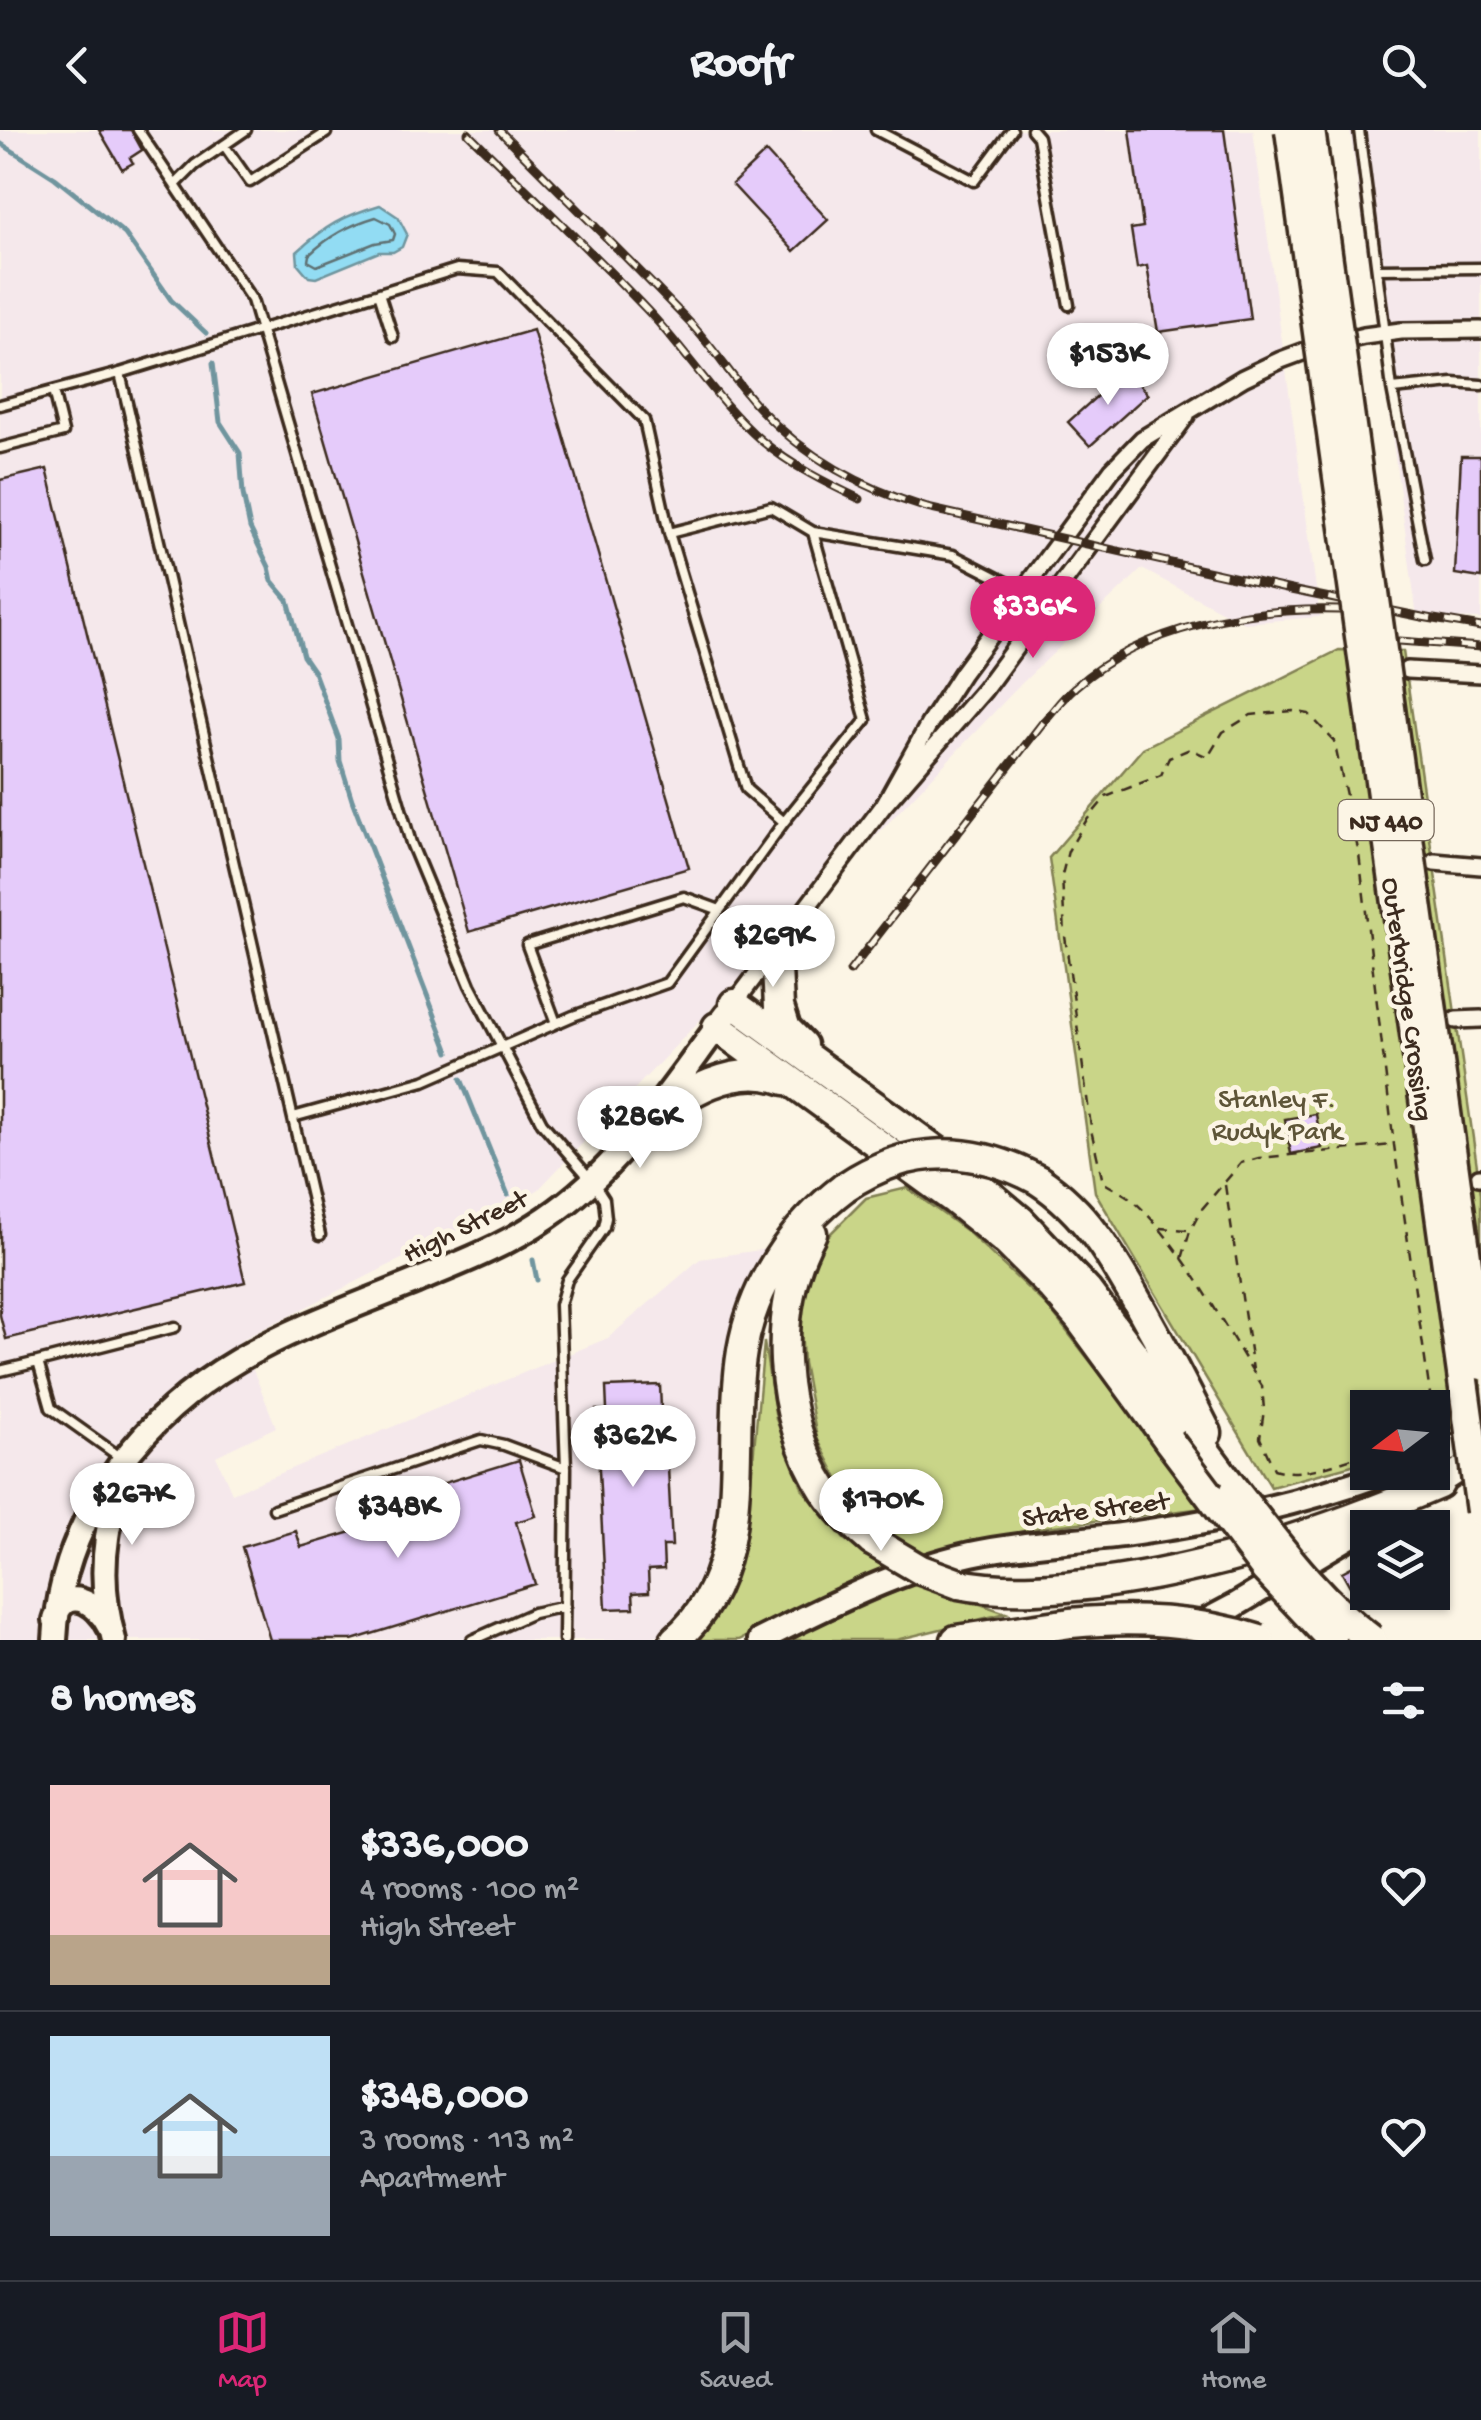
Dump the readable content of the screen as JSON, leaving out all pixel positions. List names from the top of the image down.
{
  "streets": {
    "highway": ["NJ 440", "Outerbridge Crossing"],
    "street": ["High Street", "State Street"]
  },
  "parks": ["Stanley F. Rudyk Park"],
  "north": "left",
  "page": {
    "header": "Roofr",
    "price": [
      "$153K",
      "$336K",
      "$269K",
      "$286K",
      "$362K",
      "$267K",
      "$170K",
      "$348K"
    ],
    "heading": "8 homes",
    "list": [
      {
        "name": "$336,000",
        "note": "4 rooms · 100 m² · High Street"
      },
      {
        "name": "$348,000",
        "note": "3 rooms · 113 m² · Apartment"
      }
    ],
    "tabs": ["Map", "Saved", "Home"]
  }
}
